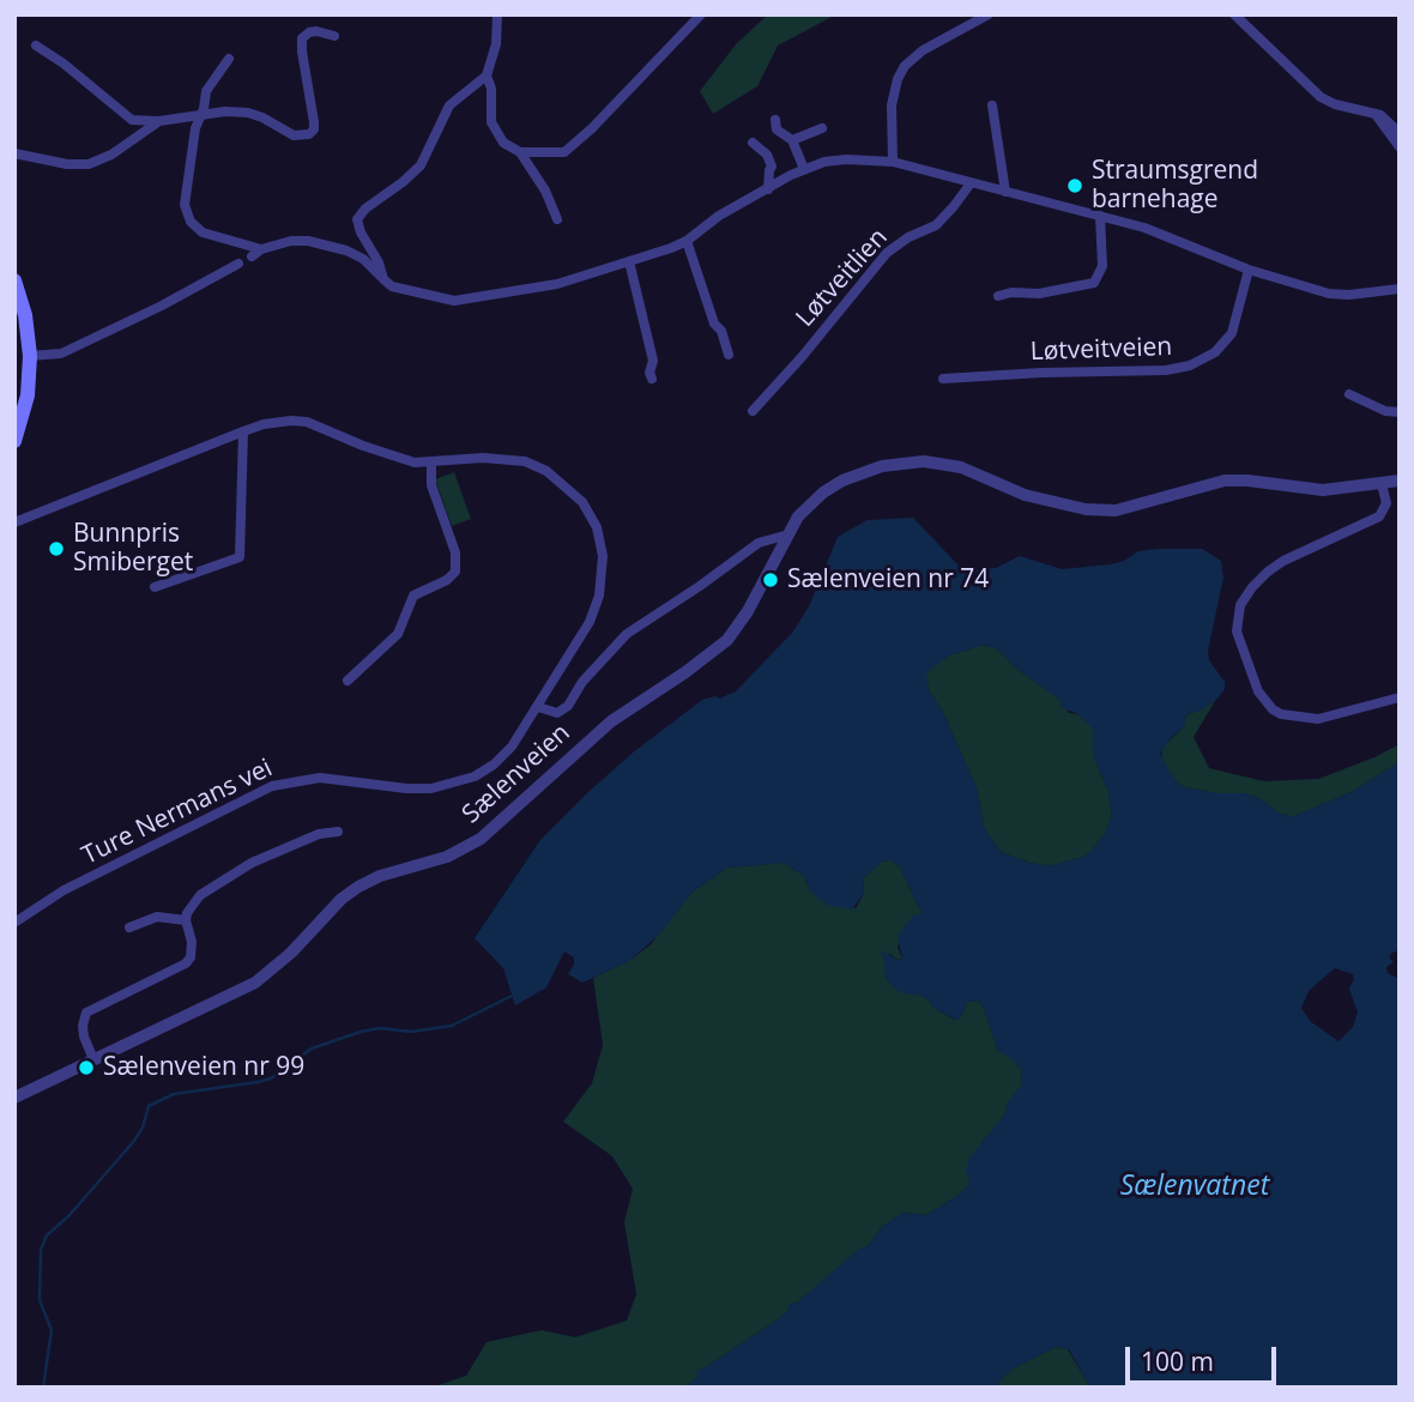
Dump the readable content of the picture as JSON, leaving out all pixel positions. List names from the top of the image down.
{
  "streets": {
    "street": [
      "Løtveitlien",
      "Løtveitveien",
      "Sælenveien",
      "Ture Nermans vei"
    ]
  },
  "water": ["Sælenvatnet"],
  "places": [
    "Straumsgrend barnehage",
    "Bunnpris Smiberget",
    "Sælenveien nr 74",
    "Sælenveien nr 99"
  ],
  "scale_bar": "100 m"
}
